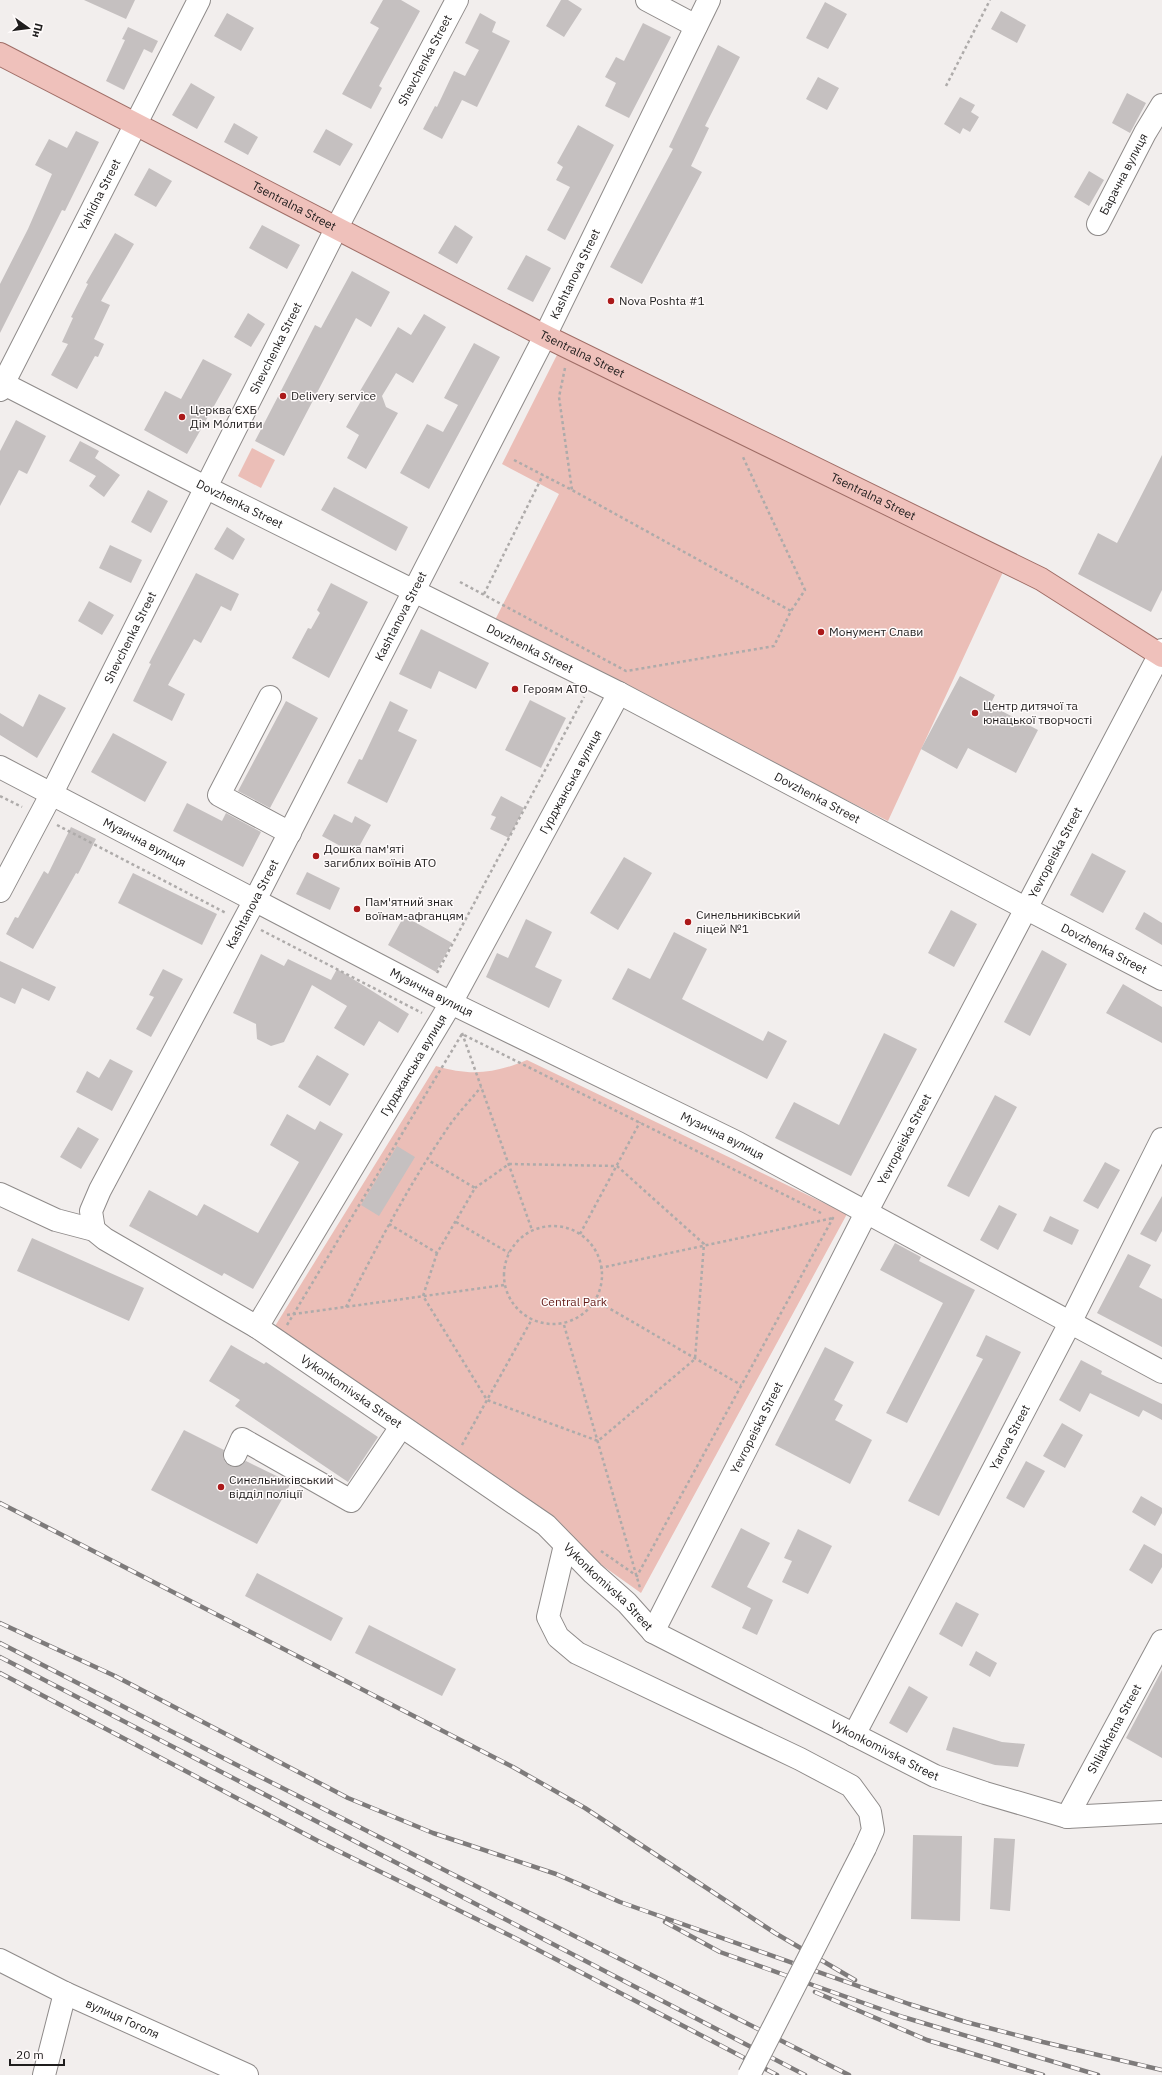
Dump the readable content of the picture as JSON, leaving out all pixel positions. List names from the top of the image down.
{
  "streets": {
    "main road": ["Tsentralna Street"],
    "street": [
      "Shevchenka Street",
      "Барачна вулиця",
      "Yahidna Street",
      "Kashtanova Street",
      "Dovzhenka Street",
      "Гурджанська вулиця",
      "Музична вулиця",
      "Yevropeiska Street",
      "Vykonkomivska Street",
      "Yarova Street",
      "Shliakhetna Street",
      "вулиця Гоголя"
    ]
  },
  "crossings": [
    ["Shevchenka Street", "Tsentralna Street"],
    ["Shevchenka Street", "Dovzhenka Street"],
    ["Shevchenka Street", "Музична вулиця"],
    ["Yahidna Street", "Tsentralna Street"],
    ["Yahidna Street", "Dovzhenka Street"],
    ["Tsentralna Street", "Kashtanova Street"],
    ["Tsentralna Street", "Yevropeiska Street"],
    ["Kashtanova Street", "Dovzhenka Street"],
    ["Kashtanova Street", "Музична вулиця"],
    ["Kashtanova Street", "Vykonkomivska Street"],
    ["Dovzhenka Street", "Гурджанська вулиця"],
    ["Dovzhenka Street", "Yevropeiska Street"],
    ["Гурджанська вулиця", "Музична вулиця"],
    ["Гурджанська вулиця", "Vykonkomivska Street"],
    ["Музична вулиця", "Yevropeiska Street"],
    ["Музична вулиця", "Yarova Street"],
    ["Yevropeiska Street", "Vykonkomivska Street"],
    ["Vykonkomivska Street", "Yarova Street"],
    ["Vykonkomivska Street", "Shliakhetna Street"]
  ],
  "parks": ["Central Park"],
  "places": [
    "Nova Poshta #1",
    "Delivery service",
    "Церква ЄХБ Дім Молитви",
    "Монумент Слави",
    "Героям АТО",
    "Центр дитячої та юнацької творчості",
    "Дошка пам'яті загиблих воїнів АТО",
    "Пам'ятний знак воїнам-афганцям",
    "Синельниківський ліцей №1",
    "Синельниківський відділ поліції"
  ],
  "scale_bar": "20 m",
  "north": "right"
}
